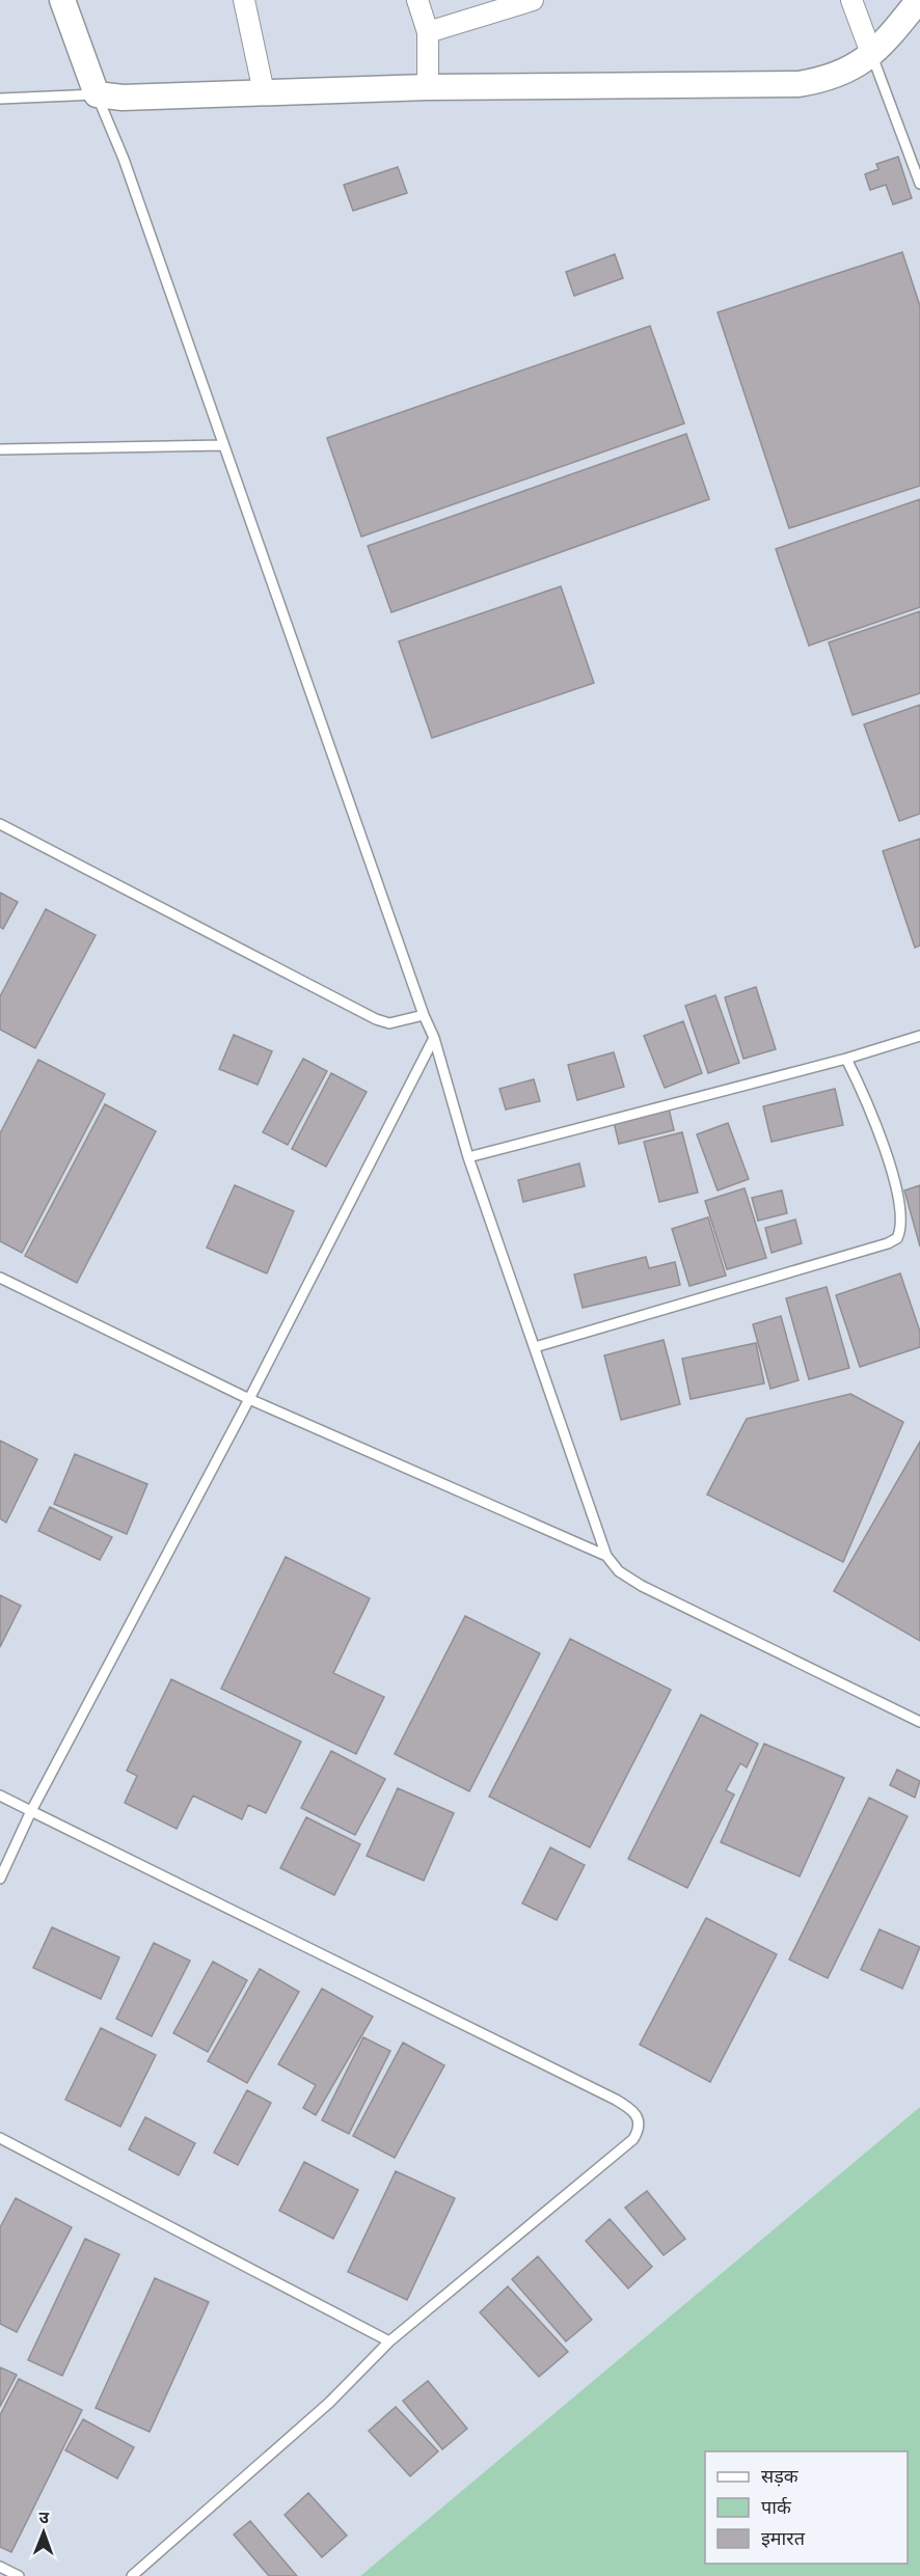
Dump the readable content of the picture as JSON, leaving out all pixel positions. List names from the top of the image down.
{
  "legend": ["सड़क", "पार्क", "इमारत"],
  "north": "top"
}
